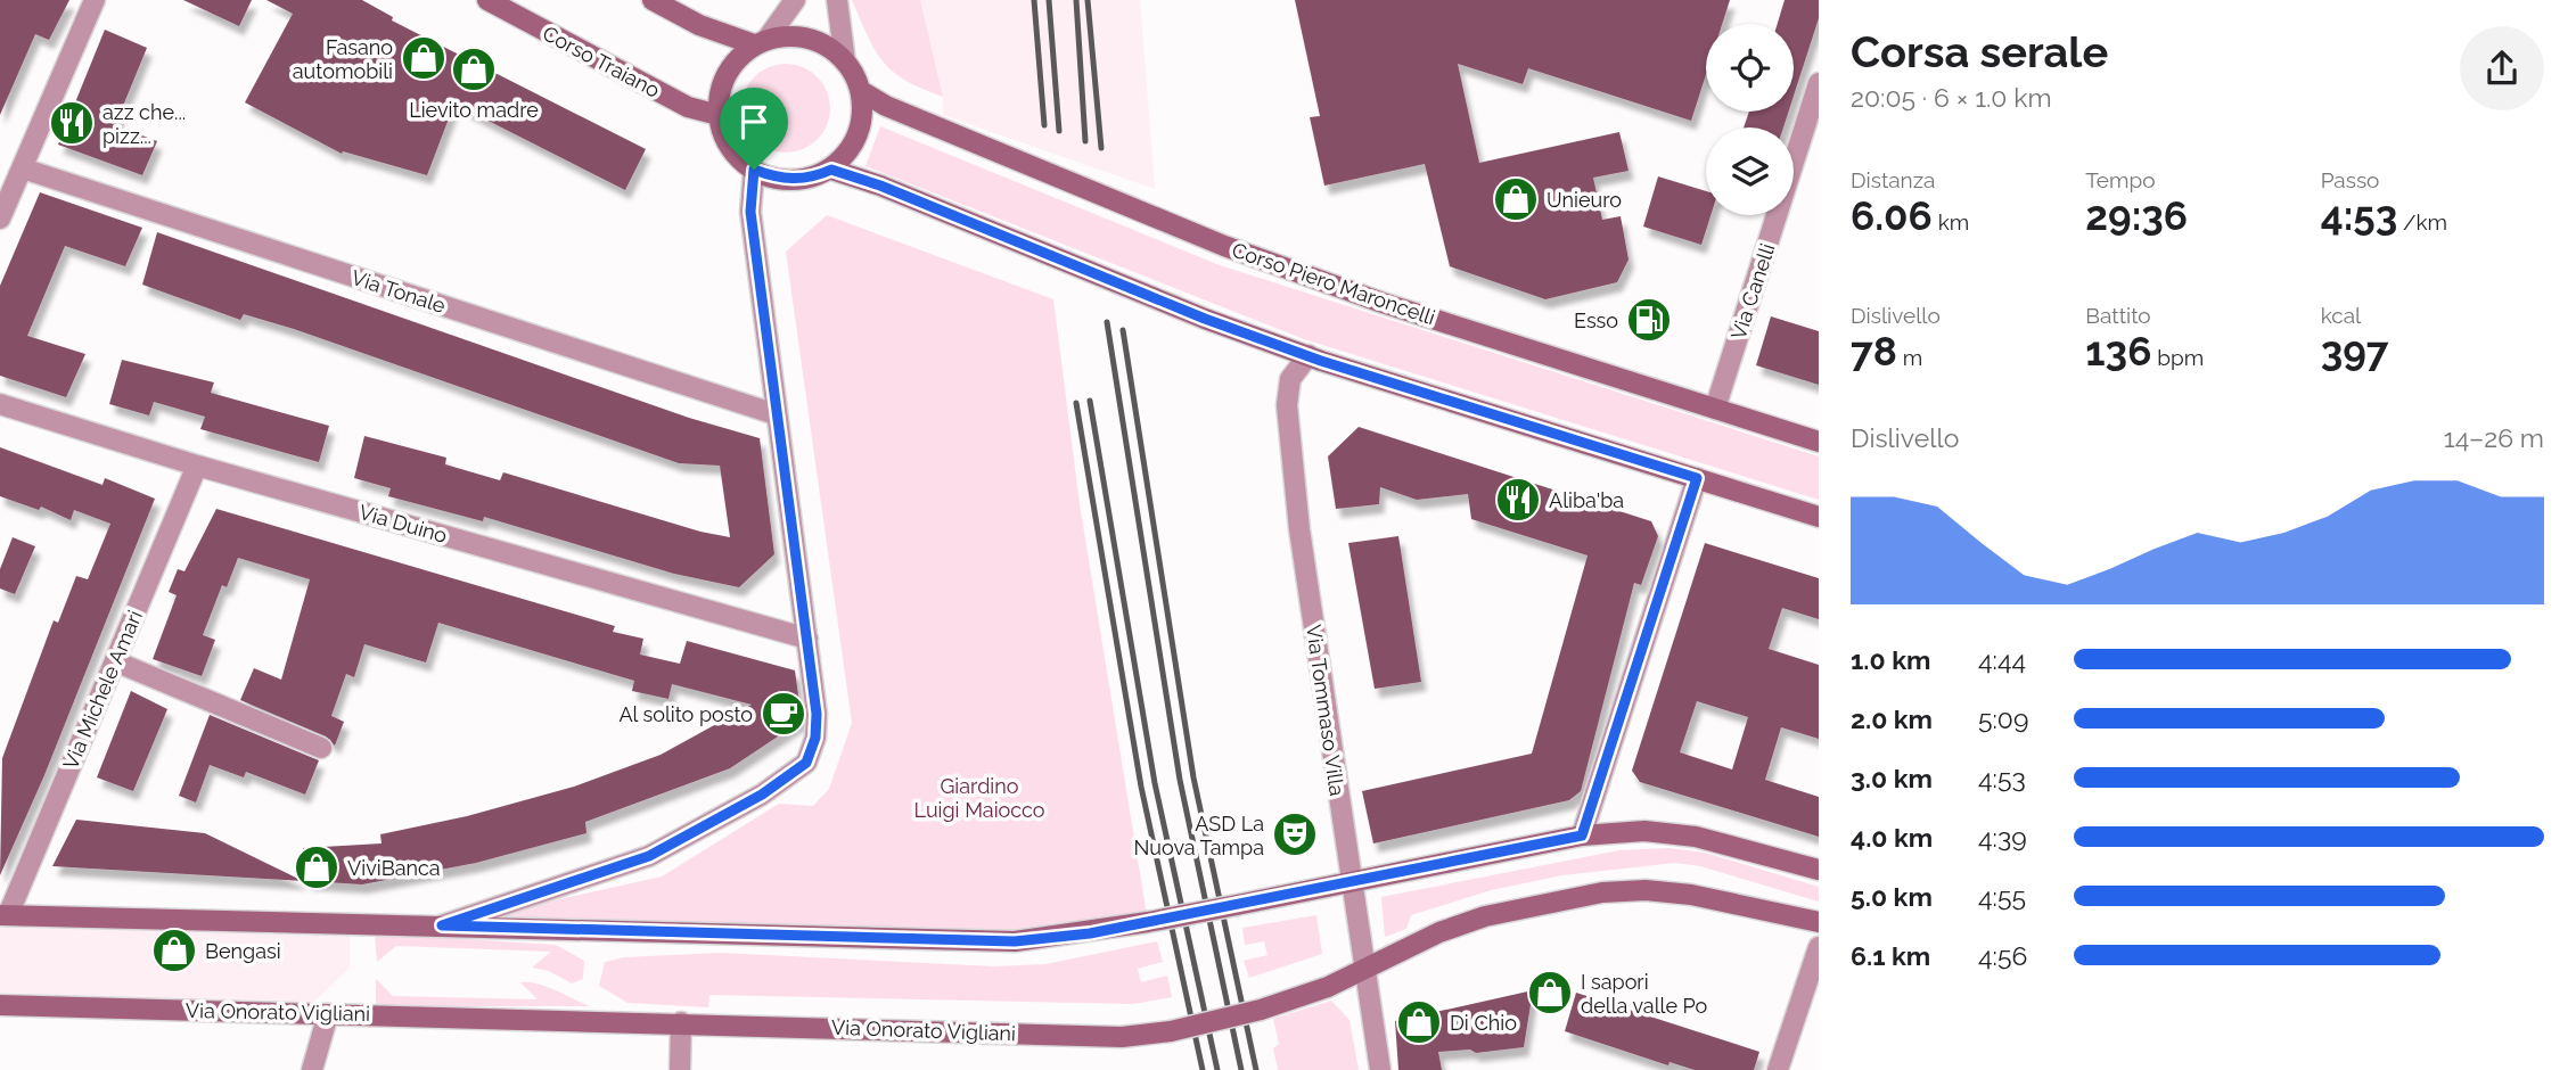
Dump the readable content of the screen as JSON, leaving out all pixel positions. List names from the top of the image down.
{
  "streets": {
    "main road": ["Corso Traiano", "Corso Piero Maroncelli", "Via Onorato Vigliani"],
    "street": [
      "Via Tonale",
      "Via Canelli",
      "Via Duino",
      "Via Michele Amari",
      "Via Tommaso Villa"
    ]
  },
  "crossings": [
    ["Corso Traiano", "Corso Piero Maroncelli"],
    ["Corso Piero Maroncelli", "Via Canelli"],
    ["Via Duino", "Via Michele Amari"],
    ["Via Tommaso Villa", "Via Onorato Vigliani"]
  ],
  "parks": ["Giardino Luigi Maiocco"],
  "places": {
    "shop": [
      "Fasano automobili",
      "Lievito madre",
      "Unieuro",
      "ViviBanca",
      "Bengasi",
      "I sapori della valle Po",
      "Di Chio"
    ],
    "restaurant": ["azz che... pizz...", "Aliba'ba"],
    "fuel station": ["Esso"],
    "cafe": ["Al solito posto"],
    "theatre": ["ASD La Nuova Tampa"]
  },
  "page": {
    "heading": ["Corsa serale", "20:05 · 6 × 1.0 km"],
    "stats": [
      ["Distanza", "6.06 km"],
      ["Tempo", "29:36"],
      ["Passo", "4:53 /km"],
      ["Dislivello", "78 m"],
      ["Battito", "136 bpm"],
      ["kcal", "397"]
    ],
    "chart": ["Dislivello", "14–26 m"],
    "list": [
      {
        "name": "1.0 km",
        "note": "4:44"
      },
      {
        "name": "2.0 km",
        "note": "5:09"
      },
      {
        "name": "3.0 km",
        "note": "4:53"
      },
      {
        "name": "4.0 km",
        "note": "4:39"
      },
      {
        "name": "5.0 km",
        "note": "4:55"
      },
      {
        "name": "6.1 km",
        "note": "4:56"
      }
    ]
  }
}
